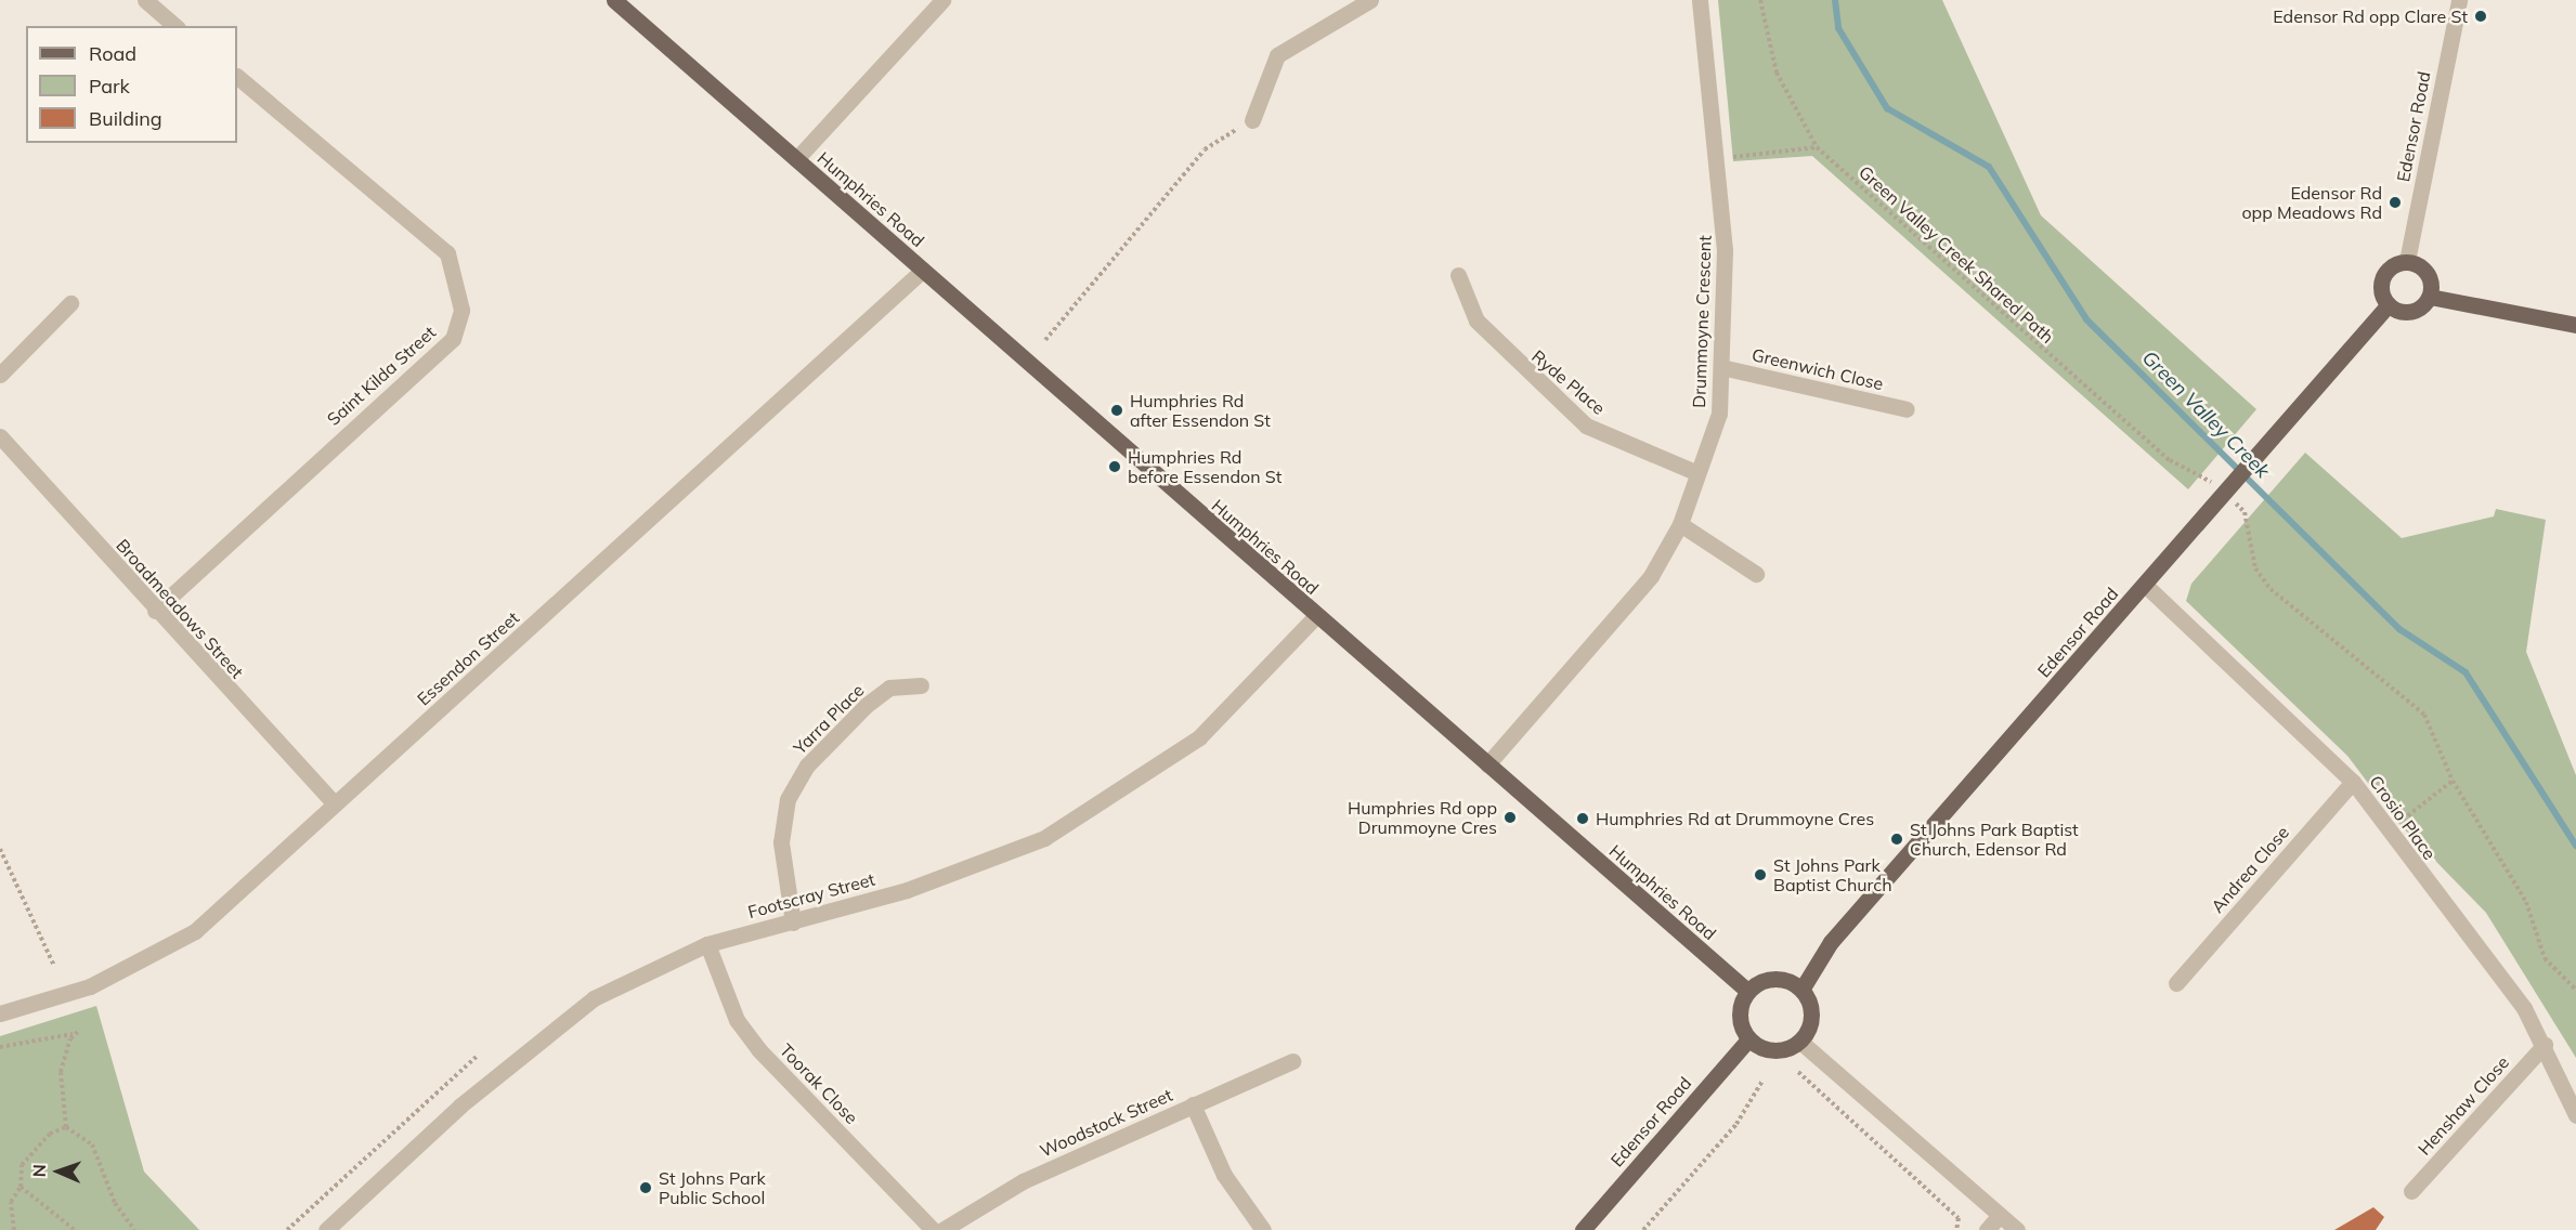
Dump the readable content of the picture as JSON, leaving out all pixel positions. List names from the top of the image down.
{
  "streets": {
    "main road": ["Edensor Road", "Humphries Road"],
    "street": [
      "Drummoyne Crescent",
      "Greenwich Close",
      "Saint Kilda Street",
      "Ryde Place",
      "Broadmeadows Street",
      "Essendon Street",
      "Yarra Place",
      "Crosio Place",
      "Andrea Close",
      "Footscray Street",
      "Toorak Close",
      "Henshaw Close",
      "Woodstock Street"
    ],
    "path": ["Green Valley Creek Shared Path"]
  },
  "crossings": [
    ["Edensor Road", "Humphries Road"],
    ["Edensor Road", "Crosio Place"],
    ["Humphries Road", "Drummoyne Crescent"],
    ["Humphries Road", "Essendon Street"],
    ["Humphries Road", "Footscray Street"],
    ["Drummoyne Crescent", "Greenwich Close"],
    ["Drummoyne Crescent", "Ryde Place"],
    ["Saint Kilda Street", "Broadmeadows Street"],
    ["Broadmeadows Street", "Essendon Street"],
    ["Yarra Place", "Footscray Street"],
    ["Crosio Place", "Andrea Close"],
    ["Crosio Place", "Henshaw Close"],
    ["Footscray Street", "Toorak Close"]
  ],
  "water": ["Green Valley Creek"],
  "places": [
    "Edensor Rd opp Clare St",
    "Edensor Rd opp Meadows Rd",
    "Humphries Rd after Essendon St",
    "Humphries Rd before Essendon St",
    "Humphries Rd opp Drummoyne Cres",
    "Humphries Rd at Drummoyne Cres",
    "St Johns Park Baptist Church, Edensor Rd",
    "St Johns Park Baptist Church",
    "St Johns Park Public School"
  ],
  "legend": ["Road", "Park", "Building"],
  "north": "left"
}
